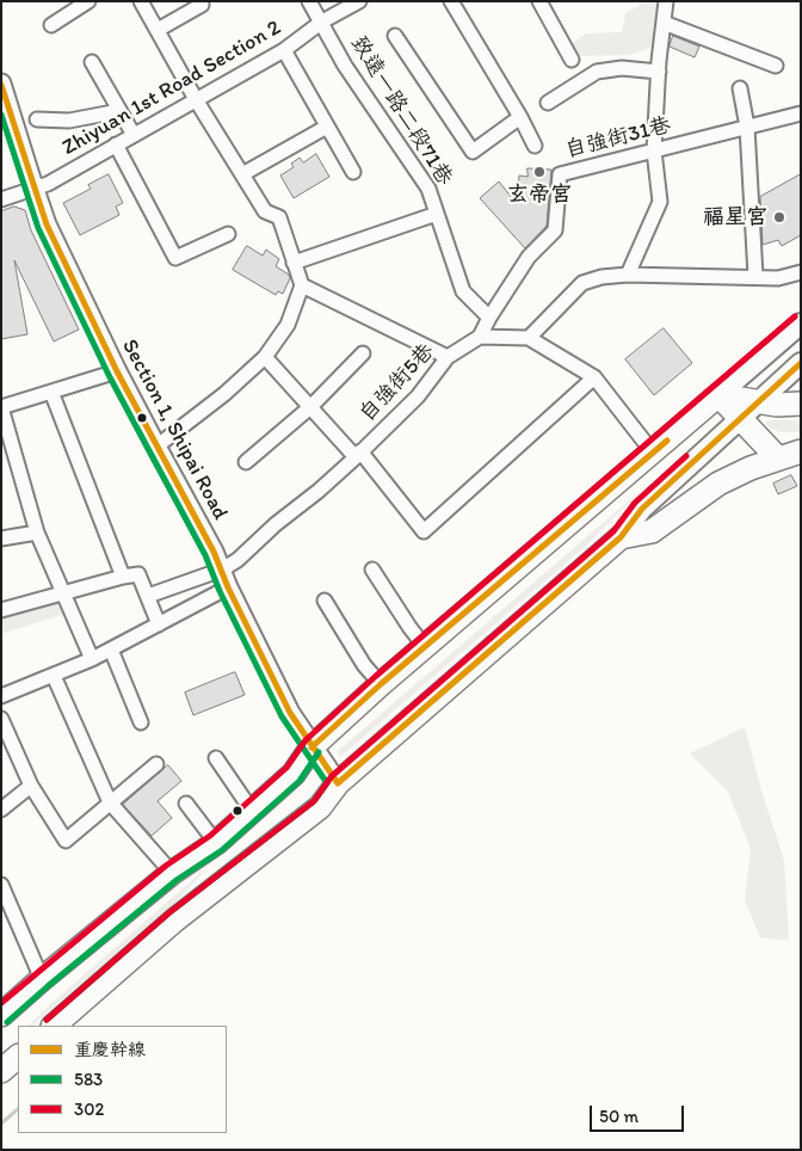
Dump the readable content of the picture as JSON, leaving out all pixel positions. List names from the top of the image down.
{
  "streets": {
    "street": [
      "Zhiyuan 1st Road Section 2",
      "致遠一路二段71巷",
      "自強街31巷",
      "自強街5巷",
      "Section 1, Shipai Road"
    ]
  },
  "crossings": [
    ["Zhiyuan 1st Road Section 2", "致遠一路二段71巷"],
    ["Zhiyuan 1st Road Section 2", "Section 1, Shipai Road"],
    ["致遠一路二段71巷", "自強街31巷"],
    ["自強街31巷", "自強街5巷"],
    ["自強街5巷", "Section 1, Shipai Road"]
  ],
  "places": ["玄帝宮", "福星宮"],
  "lines": ["transit line 重慶幹線", "transit line 583", "transit line 302"],
  "legend": ["重慶幹線", "583", "302"],
  "scale_bar": "50 m"
}
